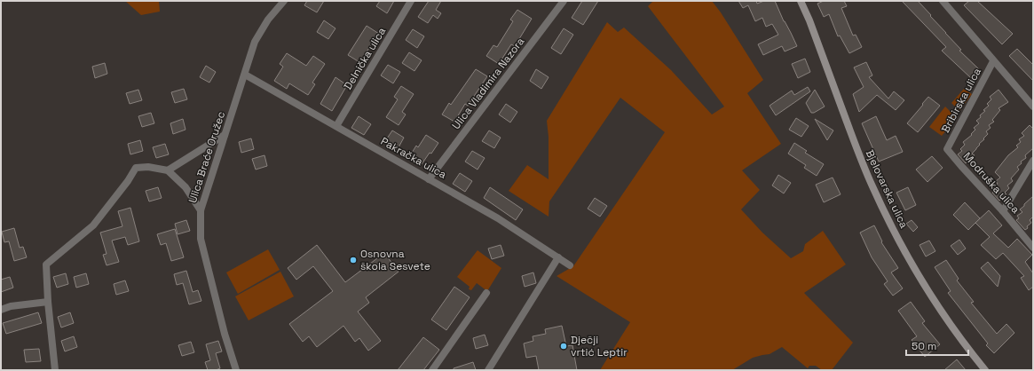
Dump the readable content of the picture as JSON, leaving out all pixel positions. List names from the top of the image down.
{
  "streets": {
    "main road": ["Bjelovarska ulica"],
    "street": [
      "Delnička ulica",
      "Ulica Vladimira Nazora",
      "Bribirska ulica",
      "Ulica Braće Oružec",
      "Pakračka ulica",
      "Modruška ulica"
    ]
  },
  "crossings": [
    ["Delnička ulica", "Pakračka ulica"],
    ["Ulica Vladimira Nazora", "Pakračka ulica"],
    ["Bribirska ulica", "Modruška ulica"],
    ["Ulica Braće Oružec", "Pakračka ulica"]
  ],
  "places": ["Osnovna škola Sesvete", "Dječji vrtić Leptir"],
  "scale_bar": "50 m"
}
